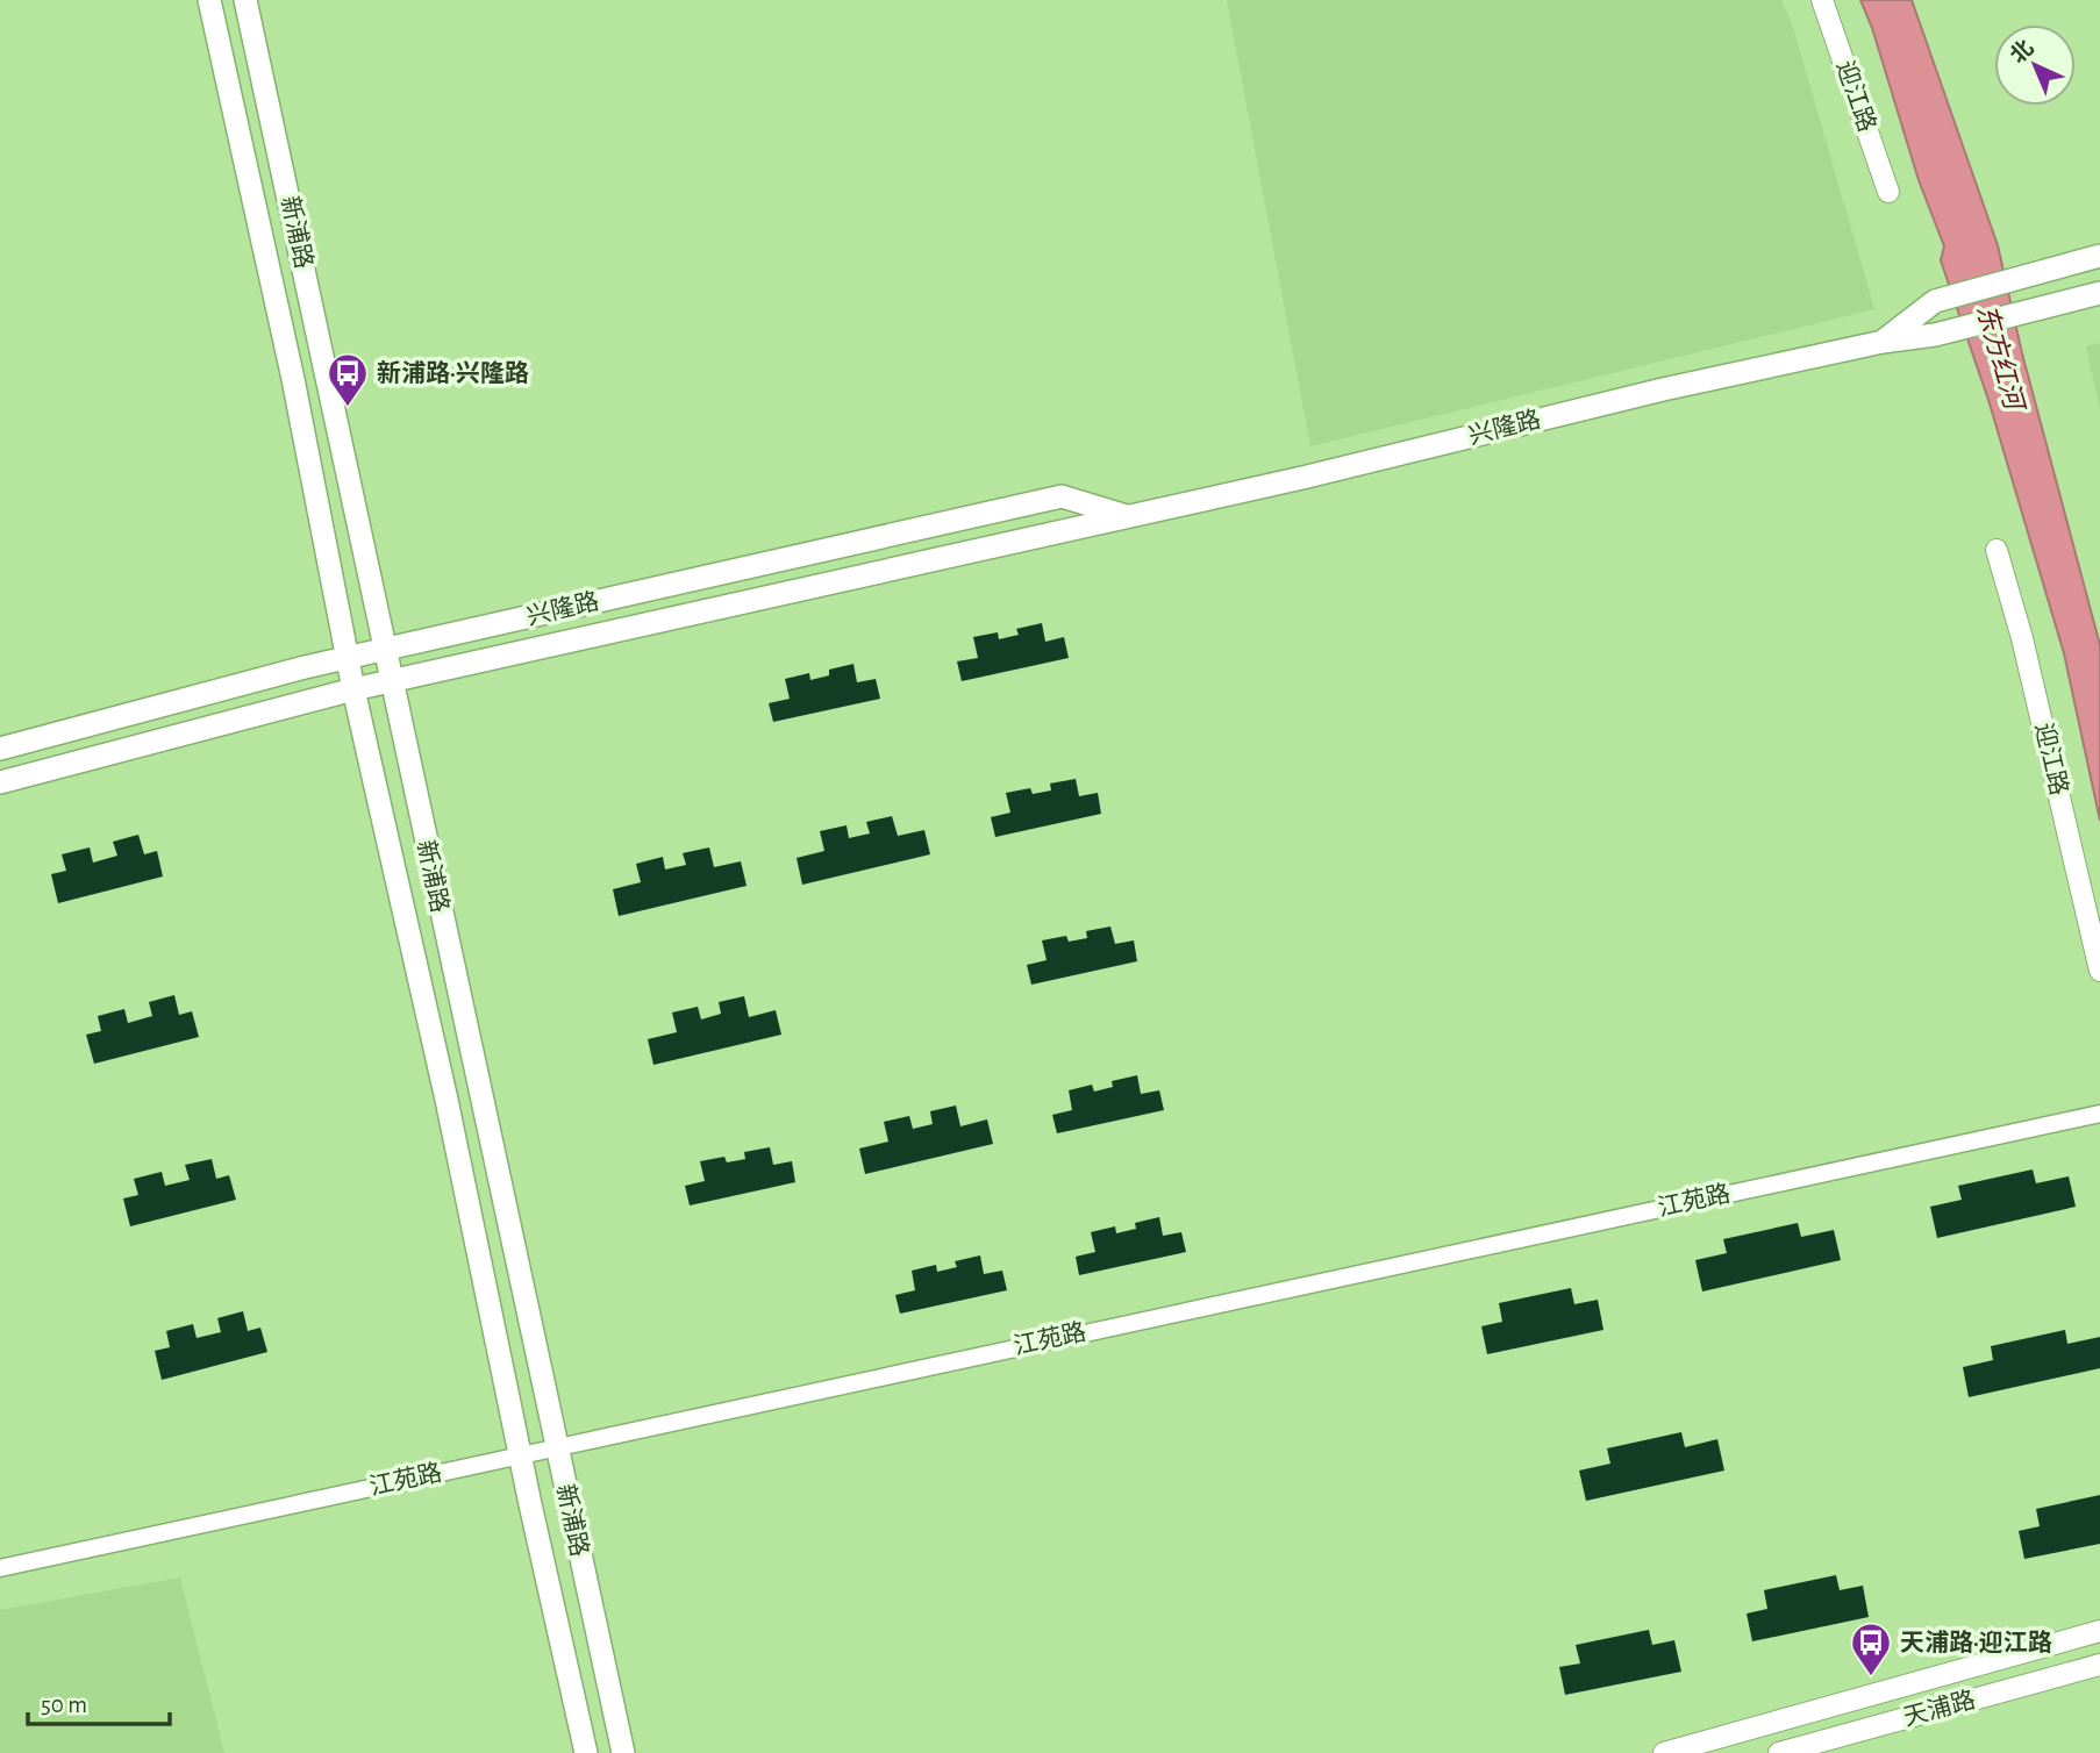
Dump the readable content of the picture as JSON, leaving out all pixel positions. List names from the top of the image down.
{
  "streets": {
    "main road": ["新浦路", "兴隆路"],
    "street": ["迎江路", "江苑路", "天浦路"]
  },
  "crossings": [
    ["新浦路", "兴隆路"],
    ["新浦路", "江苑路"]
  ],
  "water": ["东方红河"],
  "places": {
    "bus stop": ["新浦路·兴隆路", "天浦路·迎江路"]
  },
  "scale_bar": "50 m",
  "north": "top left"
}
